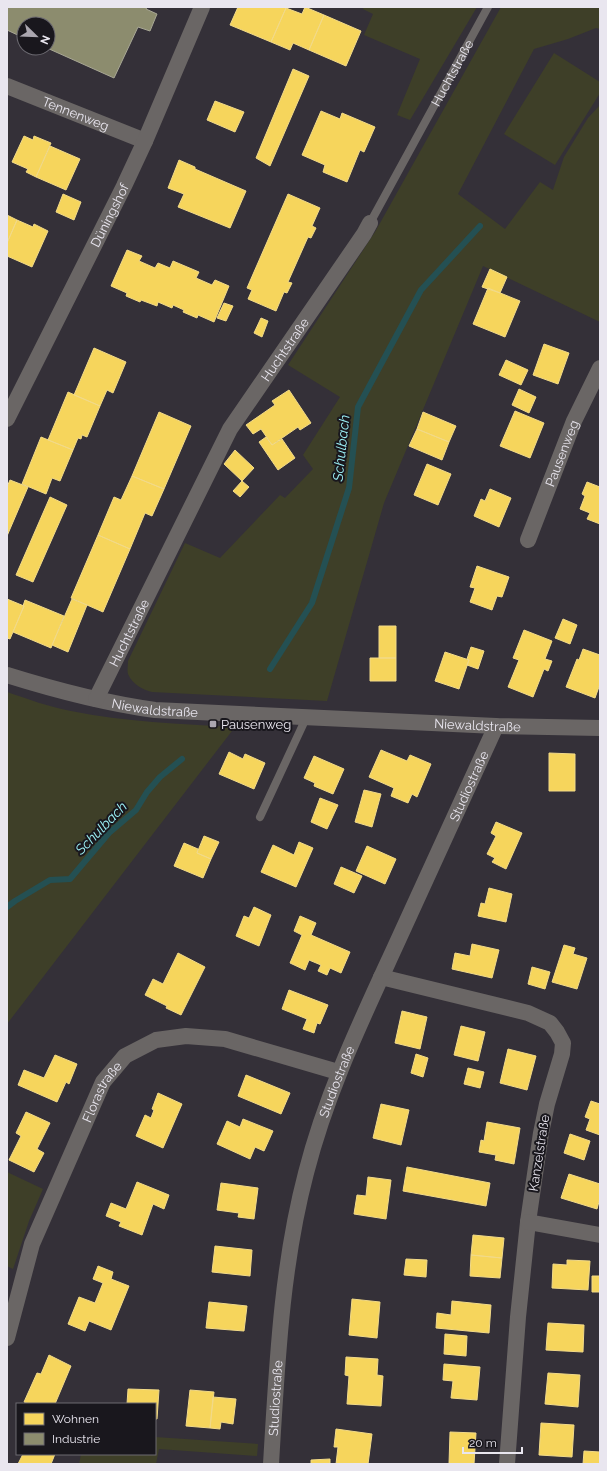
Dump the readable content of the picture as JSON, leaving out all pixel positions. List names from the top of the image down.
{
  "streets": {
    "street": [
      "Huchtstraße",
      "Tennenweg",
      "Düningshof",
      "Pausenweg",
      "Niewaldstraße",
      "Studiostraße",
      "Florastraße",
      "Kanzelstraße"
    ]
  },
  "crossings": [
    ["Huchtstraße", "Niewaldstraße"],
    ["Tennenweg", "Düningshof"],
    ["Niewaldstraße", "Studiostraße"],
    ["Studiostraße", "Florastraße"],
    ["Studiostraße", "Kanzelstraße"]
  ],
  "water": ["Schulbach"],
  "places": {
    "transit": ["Pausenweg"]
  },
  "legend": ["Wohnen", "Industrie"],
  "scale_bar": "20 m",
  "north": "bottom right"
}
